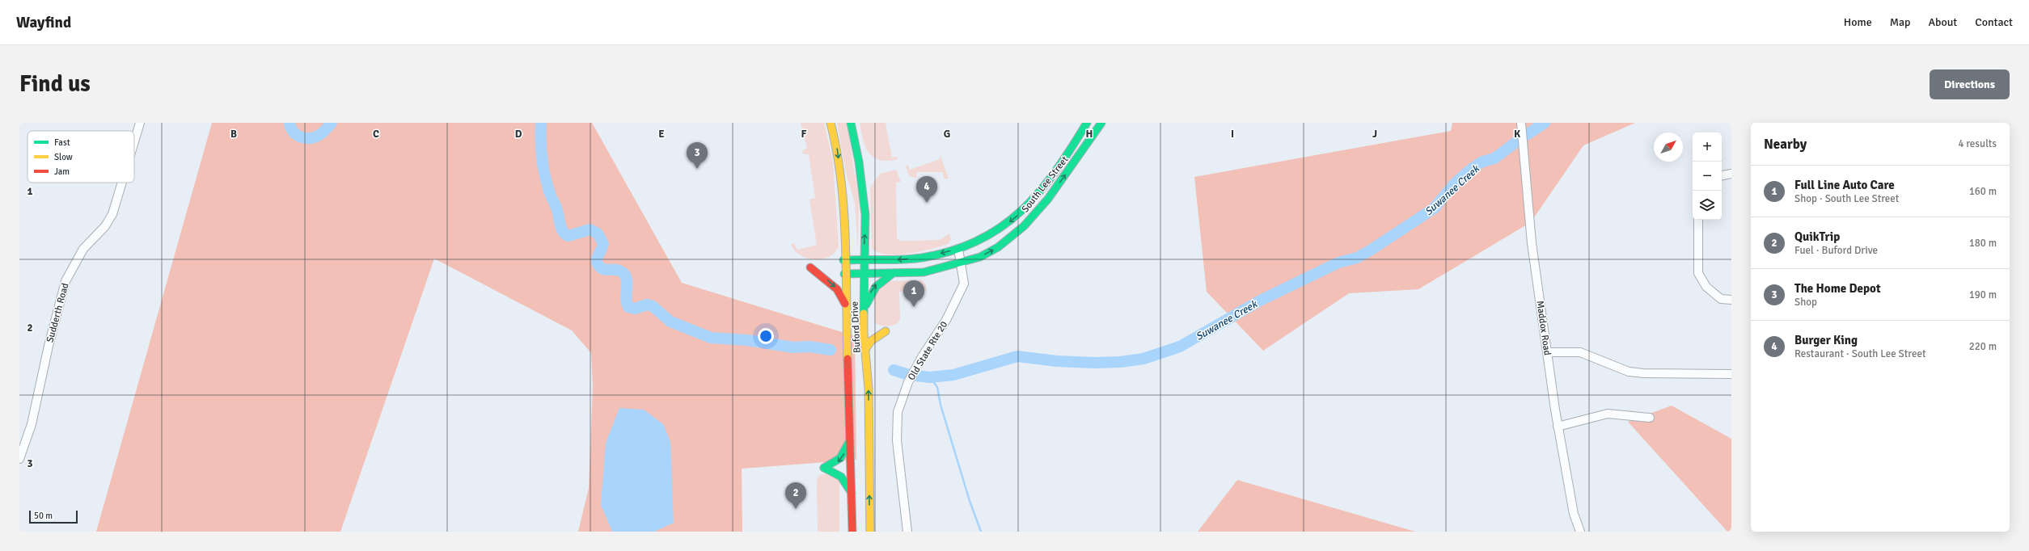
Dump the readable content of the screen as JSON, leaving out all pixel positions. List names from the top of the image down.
{
  "streets": {
    "main road": ["South Lee Street", "Buford Drive"],
    "street": ["Sudderth Road", "Maddox Road", "Old State Rte 20"]
  },
  "crossings": [
    ["South Lee Street", "Buford Drive"],
    ["South Lee Street", "Old State Rte 20"]
  ],
  "water": ["Suwanee Creek"],
  "legend": ["Fast", "Slow", "Jam"],
  "scale_bar": "50 m",
  "north": "top right",
  "page": {
    "header": "Wayfind",
    "nav": [
      "Home",
      "Map",
      "About",
      "Contact"
    ],
    "buttons": "Directions",
    "title": "Find us",
    "heading": ["Nearby", "4 results"],
    "map_buttons": ["+", "−"],
    "pins": [
      "3",
      "4",
      "1",
      "2"
    ],
    "list": [
      {
        "mark": "1",
        "name": "Full Line Auto Care",
        "note": "Shop · South Lee Street",
        "value": "160 m"
      },
      {
        "mark": "2",
        "name": "QuikTrip",
        "note": "Fuel · Buford Drive",
        "value": "180 m"
      },
      {
        "mark": "3",
        "name": "The Home Depot",
        "note": "Shop",
        "value": "190 m"
      },
      {
        "mark": "4",
        "name": "Burger King",
        "note": "Restaurant · South Lee Street",
        "value": "220 m"
      }
    ],
    "scale": "50 m"
  },
  "grid": {
    "columns": [
      "B",
      "C",
      "D",
      "E",
      "F",
      "G",
      "H",
      "I",
      "J",
      "K"
    ],
    "rows": ["1", "2", "3"]
  }
}
